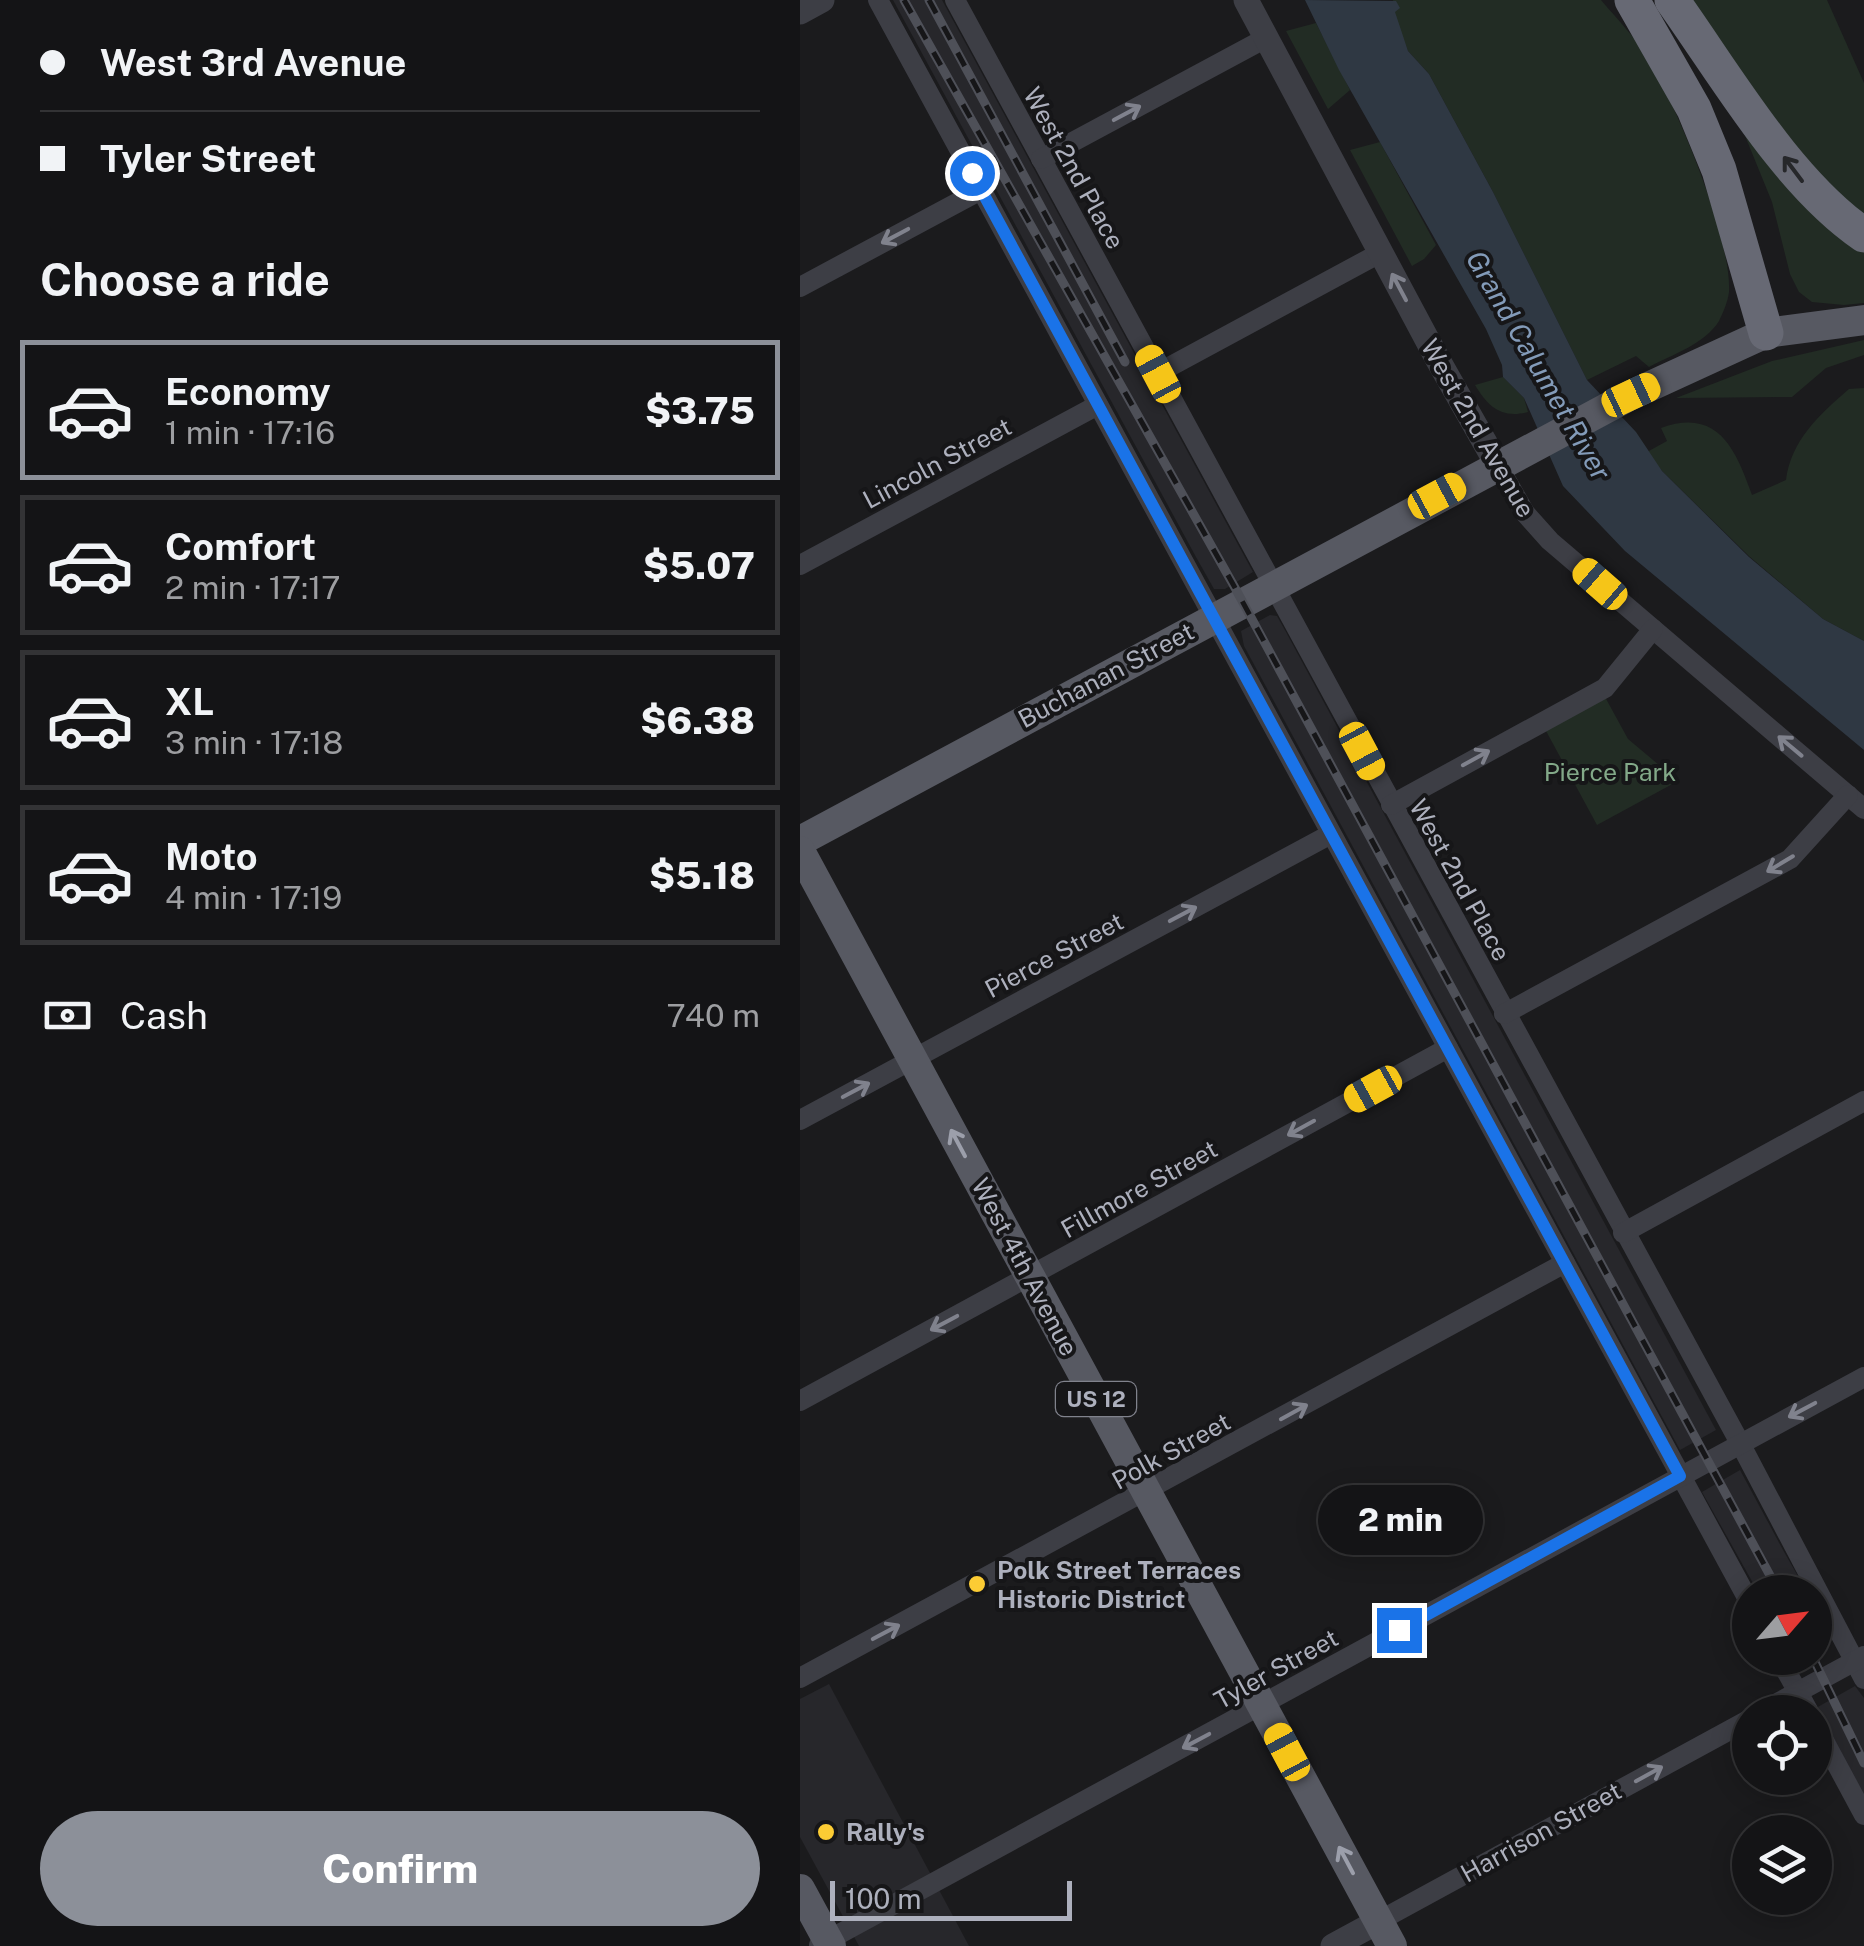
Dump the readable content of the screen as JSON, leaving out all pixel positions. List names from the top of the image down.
{
  "streets": {
    "main road": ["Buchanan Street", "West 4th Avenue", "US 12"],
    "street": [
      "West 2nd Place",
      "West 2nd Avenue",
      "Lincoln Street",
      "Pierce Street",
      "Fillmore Street",
      "Polk Street",
      "Tyler Street",
      "Harrison Street"
    ]
  },
  "crossings": [
    ["West 2nd Place", "Buchanan Street"],
    ["West 2nd Place", "Tyler Street"],
    ["West 2nd Avenue", "Buchanan Street"],
    ["Pierce Street", "West 4th Avenue"],
    ["Fillmore Street", "West 4th Avenue"],
    ["West 4th Avenue", "Polk Street"],
    ["West 4th Avenue", "Tyler Street"],
    ["West 4th Avenue", "Harrison Street"]
  ],
  "one_way": [
    "West 2nd Avenue",
    "Pierce Street",
    "Fillmore Street",
    "West 4th Avenue",
    "Polk Street",
    "Tyler Street",
    "Harrison Street"
  ],
  "water": ["Grand Calumet River"],
  "parks": ["Pierce Park"],
  "places": ["Polk Street Terraces Historic District", "Rally's"],
  "scale_bar": "100 m",
  "north": "top right",
  "page": {
    "banner": ["West 3rd Avenue", "Tyler Street"],
    "heading": "Choose a ride",
    "list": [
      {
        "name": "Economy",
        "note": "1 min · 17:16",
        "value": "$3.75"
      },
      {
        "name": "Comfort",
        "note": "2 min · 17:17",
        "value": "$5.07"
      },
      {
        "name": "XL",
        "note": "3 min · 17:18",
        "value": "$6.38"
      },
      {
        "name": "Moto",
        "note": "4 min · 17:19",
        "value": "$5.18"
      }
    ],
    "pay": ["Cash", "740 m"],
    "bubble": "2 min",
    "buttons": "Confirm",
    "scale": "100 m"
  }
}
